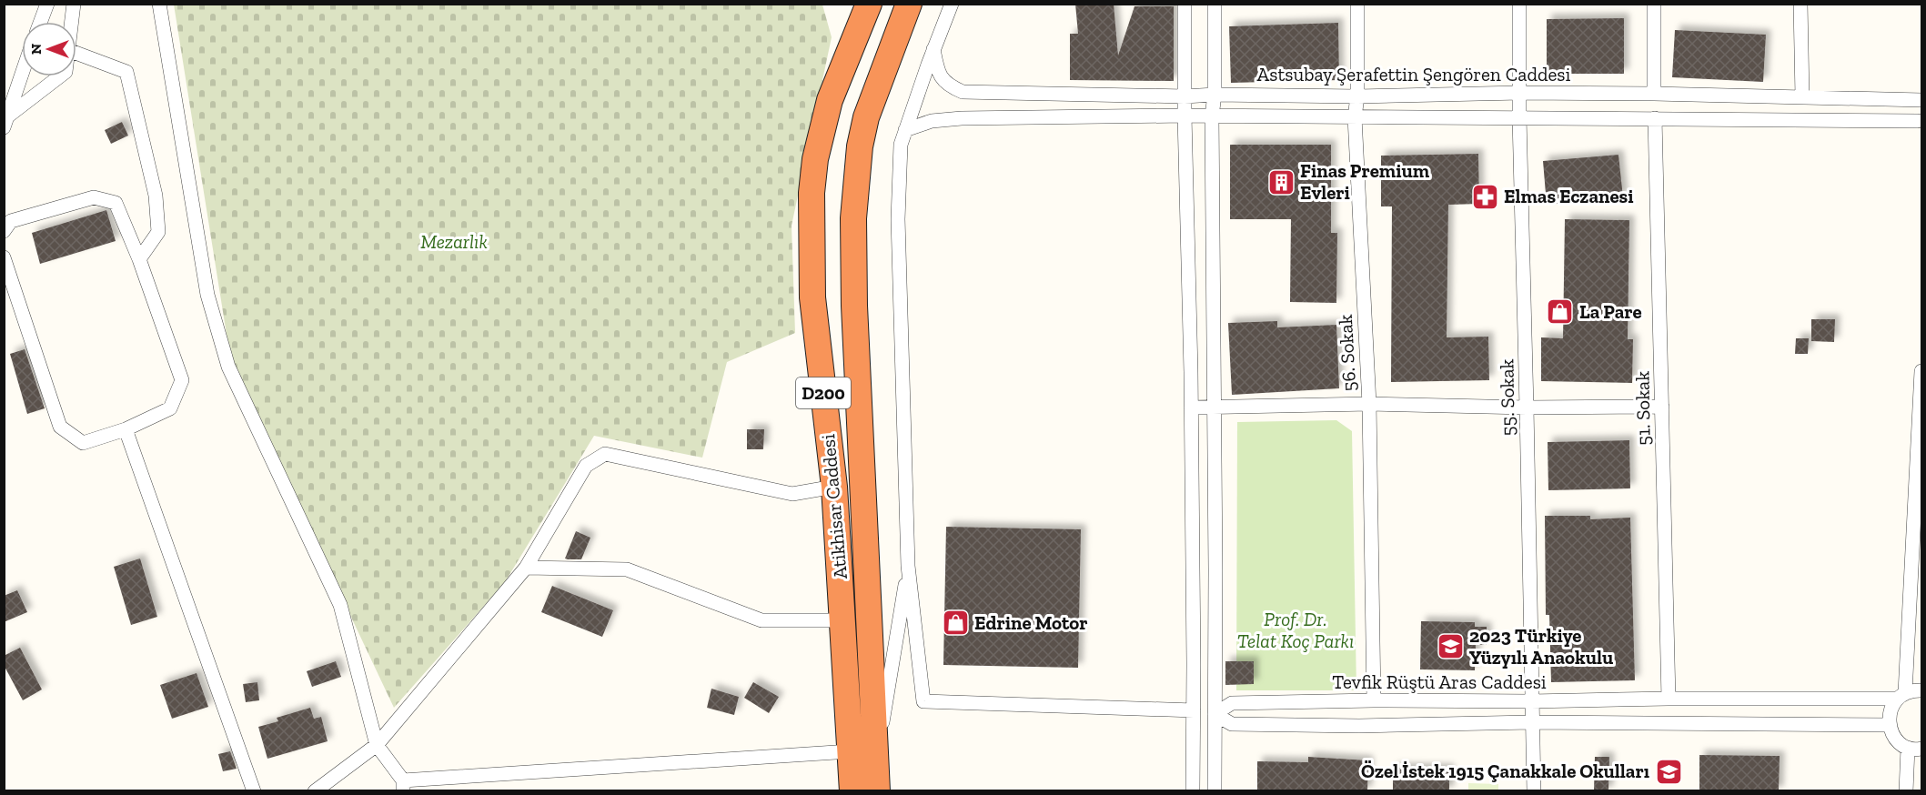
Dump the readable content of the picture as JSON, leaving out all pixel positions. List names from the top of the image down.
{
  "streets": {
    "highway": ["D200", "Atikhisar Caddesi"],
    "street": [
      "Astsubay Şerafettin Şengören Caddesi",
      "56. Sokak",
      "55. Sokak",
      "51. Sokak",
      "Tevfik Rüştü Aras Caddesi"
    ]
  },
  "crossings": [
    ["Astsubay Şerafettin Şengören Caddesi", "56. Sokak"],
    ["Astsubay Şerafettin Şengören Caddesi", "55. Sokak"],
    ["56. Sokak", "Tevfik Rüştü Aras Caddesi"],
    ["55. Sokak", "Tevfik Rüştü Aras Caddesi"],
    ["51. Sokak", "Tevfik Rüştü Aras Caddesi"]
  ],
  "parks": ["Mezarlık", "Prof. Dr. Telat Koç Parkı"],
  "places": {
    "building": ["Finas Premium Evleri"],
    "pharmacy": ["Elmas Eczanesi"],
    "shop": ["La Pare", "Edrine Motor"],
    "school or university": ["2023 Türkiye Yüzyılı Anaokulu", "Özel İstek 1915 Çanakkale Okulları"]
  },
  "north": "left"
}
